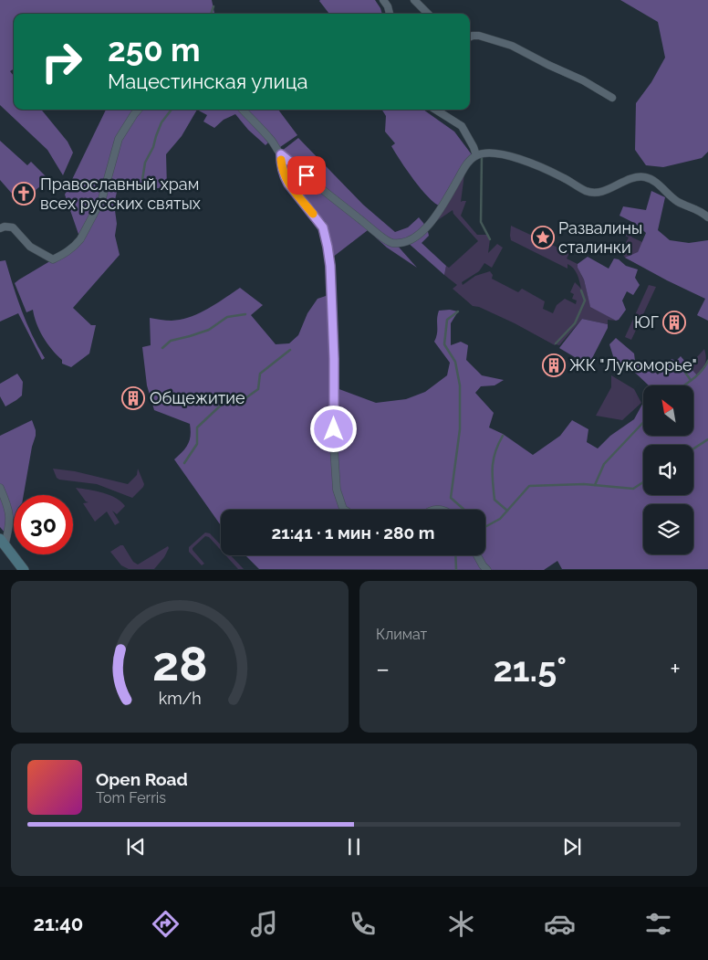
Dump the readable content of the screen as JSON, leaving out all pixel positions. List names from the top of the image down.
{
  "places": {
    "church": ["Православный храм всех русских святых"],
    "place": ["Развалины сталинки"],
    "building": ["ЮГ", "ЖК \"Лукоморье\"", "Общежитие"]
  },
  "north": "top left",
  "page": {
    "turn": ["250 m", "Мацестинская улица"],
    "limit": "30",
    "trip": "21:41 · 1 мин · 280 m",
    "tile": "Климат",
    "heat": ["−", "21.5°", "+"],
    "song": ["Open Road", "Tom Ferris"],
    "tabs": "21:40",
    "gauge": ["28", "km/h"]
  }
}
